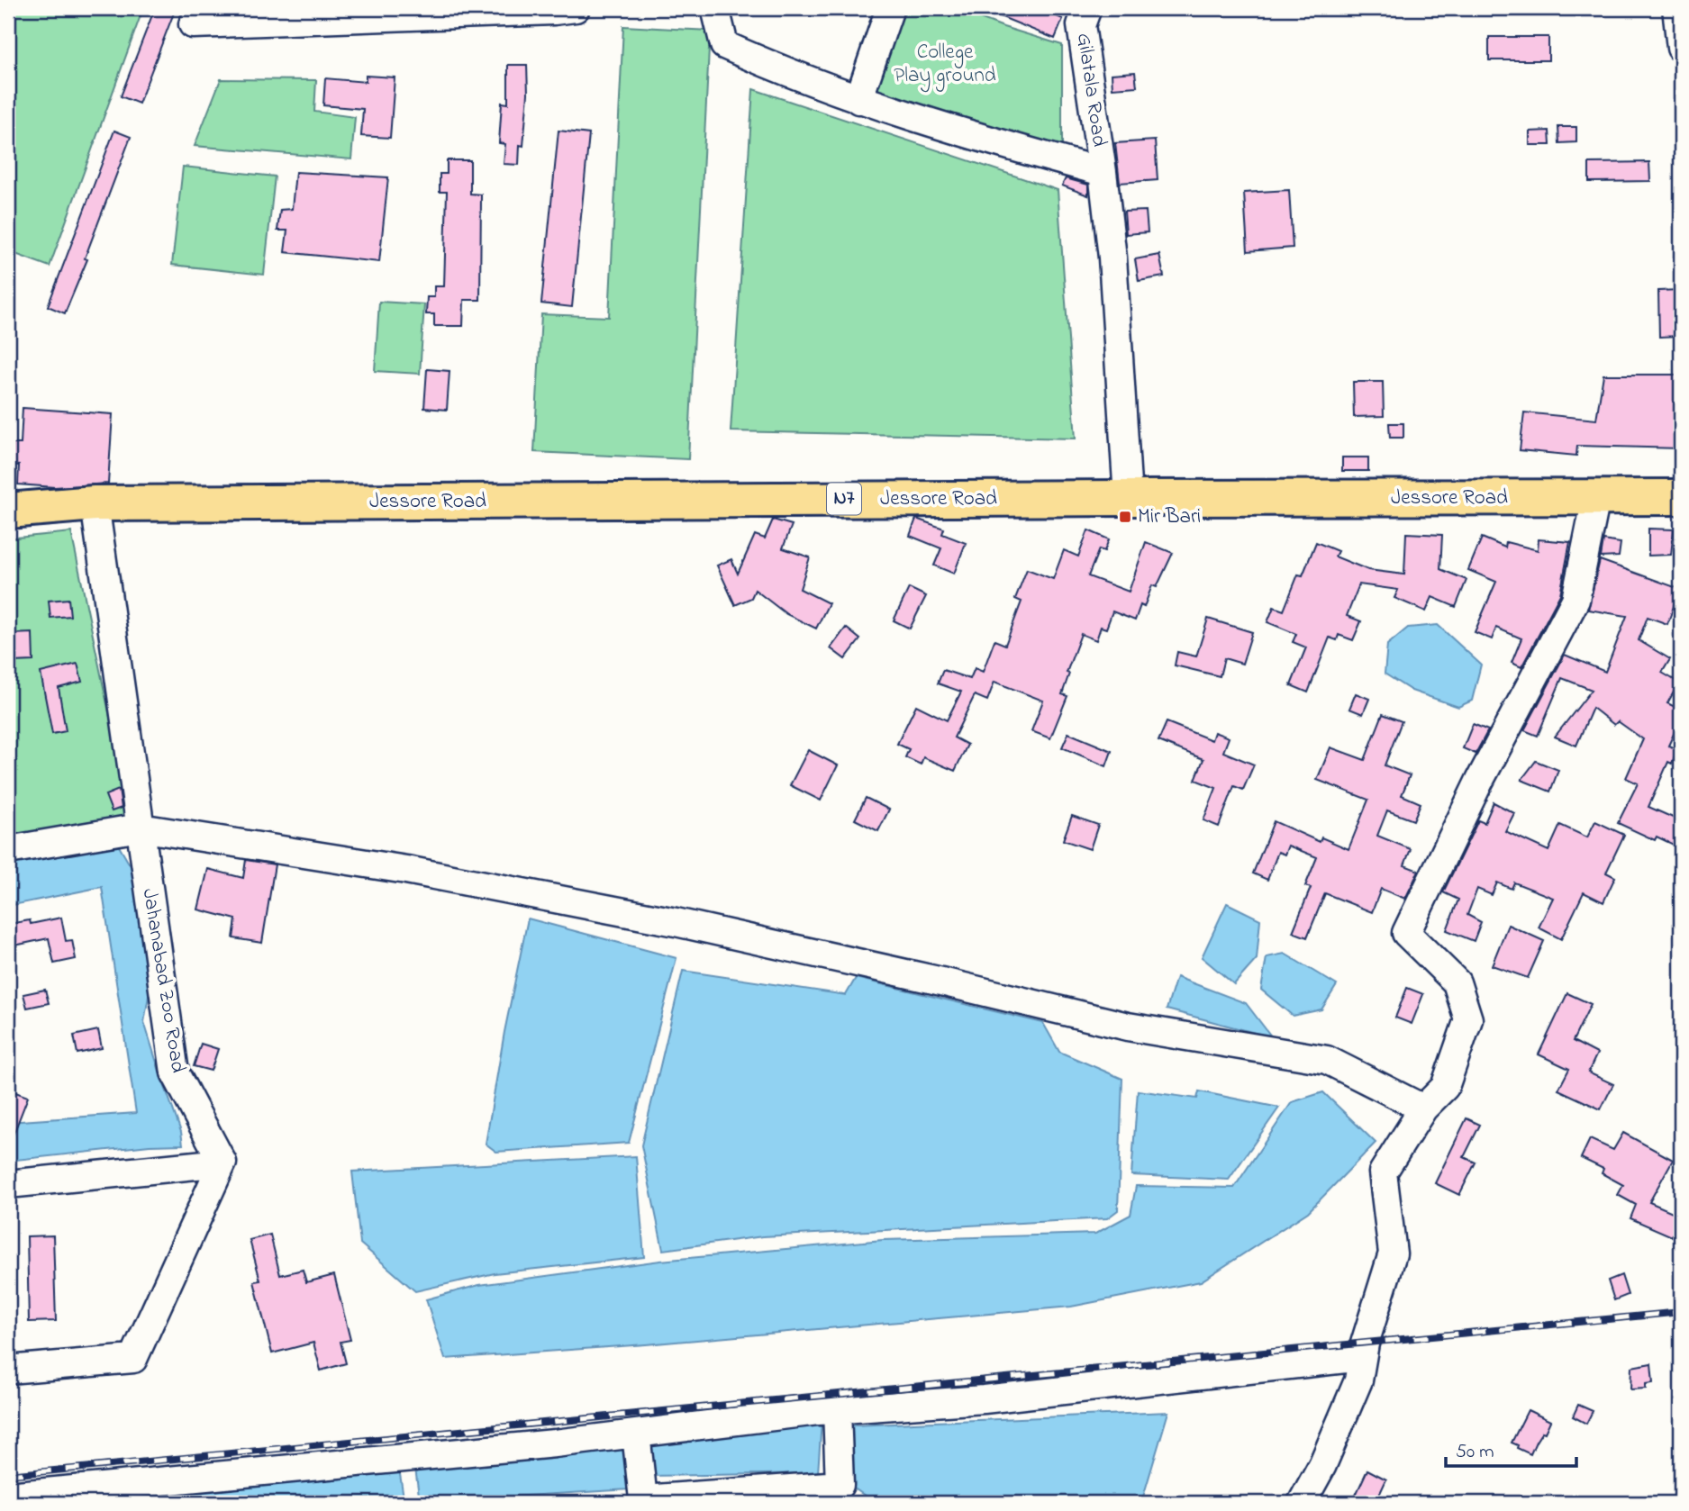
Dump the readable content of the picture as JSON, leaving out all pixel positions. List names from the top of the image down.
{
  "streets": {
    "highway": ["Jessore Road", "N7"],
    "street": ["Gilatala Road", "Jahanabad Zoo Road"]
  },
  "crossings": [
    ["Gilatala Road", "Jessore Road"],
    ["Jessore Road", "Jahanabad Zoo Road"]
  ],
  "parks": ["College Play ground"],
  "places": {
    "transit": ["Mir Bari"]
  },
  "scale_bar": "50 m"
}
